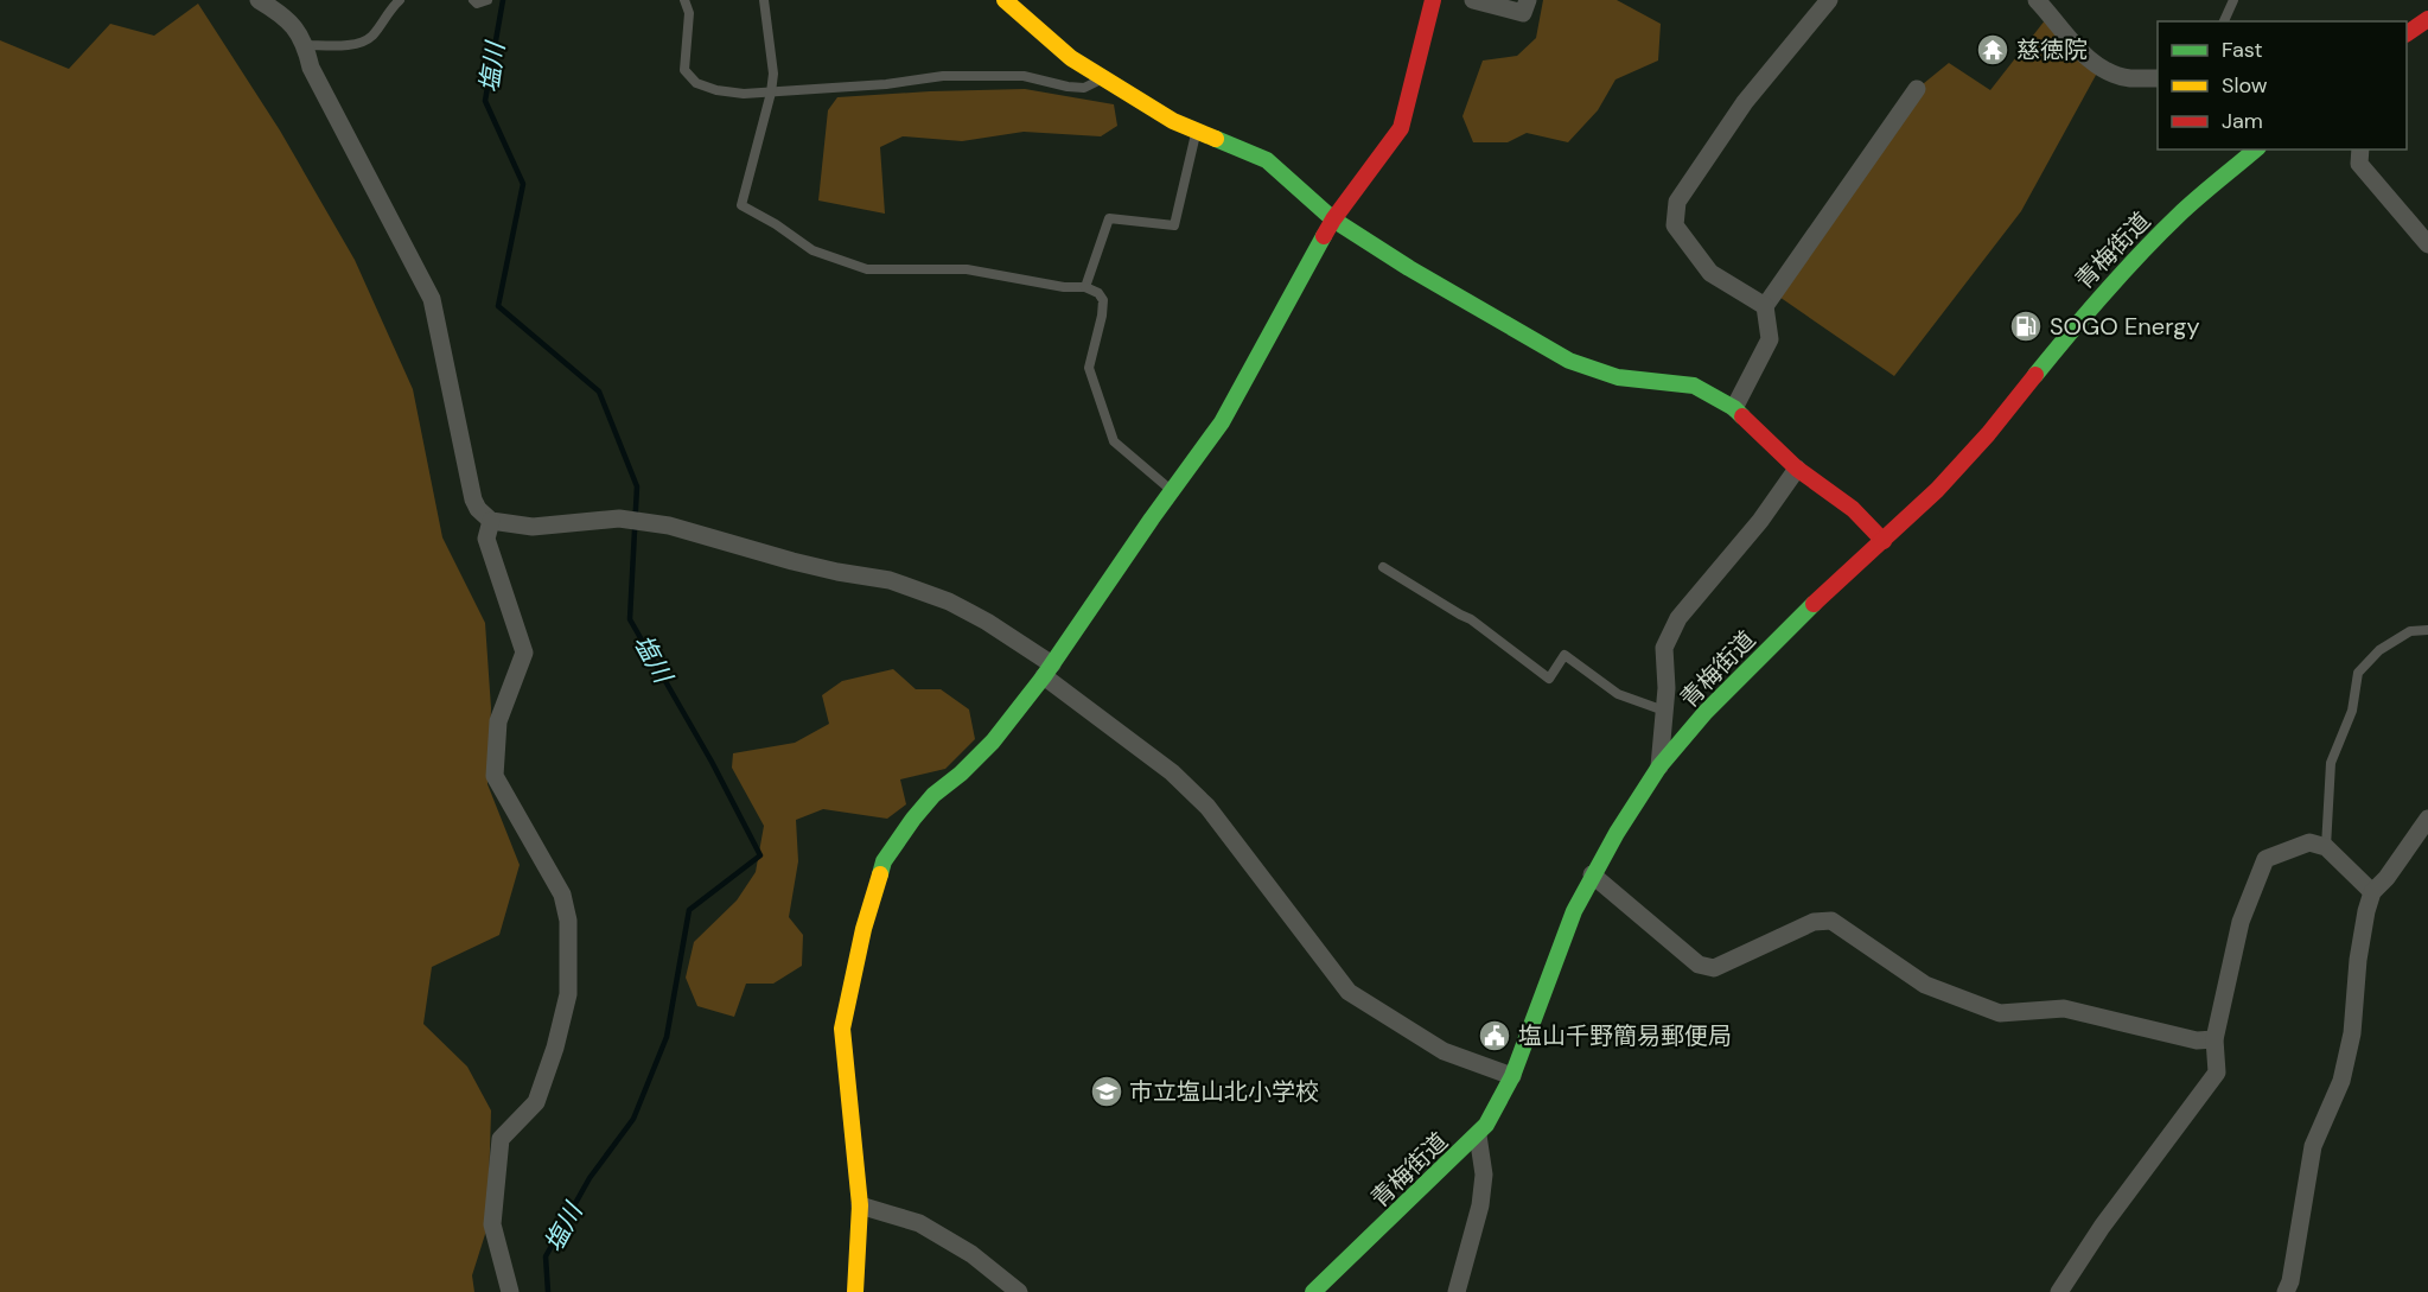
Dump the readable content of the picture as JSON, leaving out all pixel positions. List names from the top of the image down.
{
  "streets": {
    "street": ["青梅街道"]
  },
  "water": ["塩川"],
  "places": {
    "temple": ["慈徳院"],
    "fuel station": ["SOGO Energy"],
    "public building": ["塩山千野簡易郵便局"],
    "school or university": ["市立塩山北小学校"]
  },
  "legend": ["Fast", "Slow", "Jam"]
}
